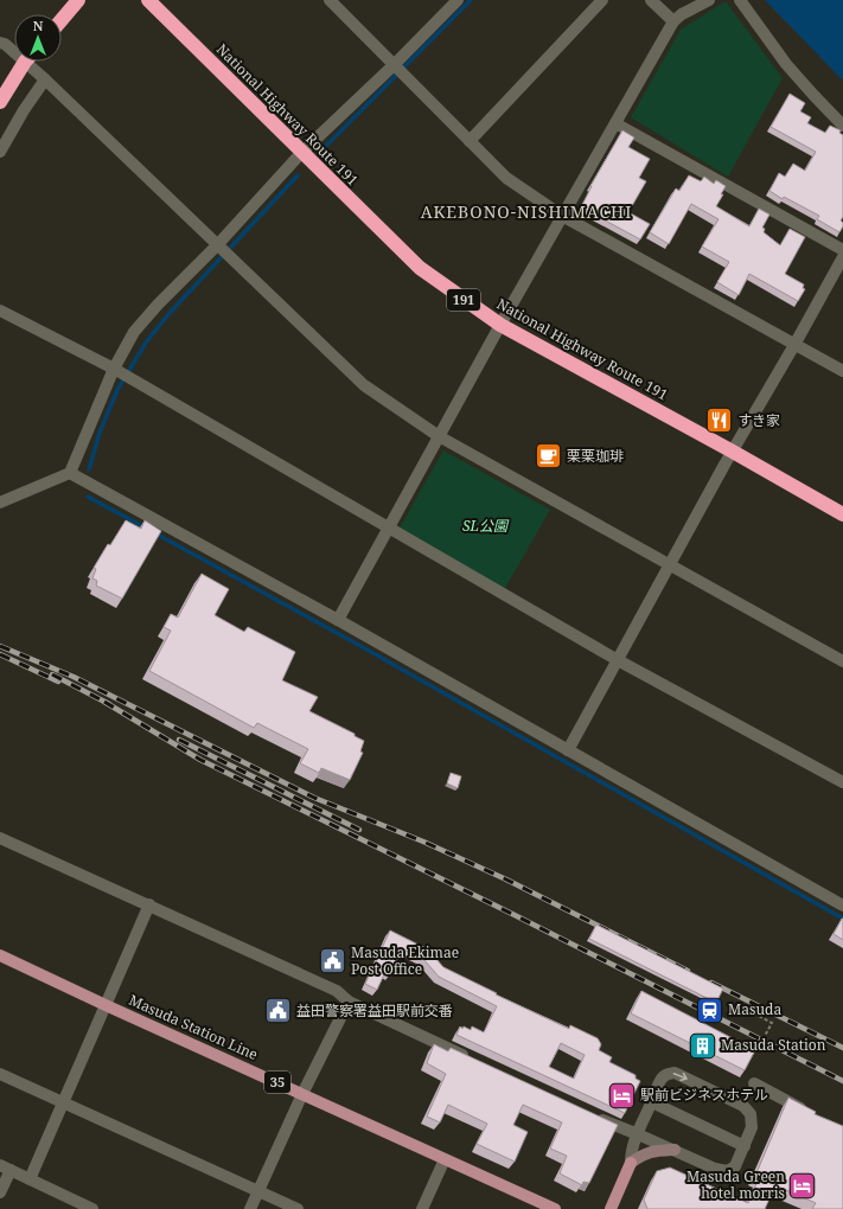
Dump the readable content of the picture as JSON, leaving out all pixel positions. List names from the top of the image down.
{
  "streets": {
    "highway": ["National Highway Route 191", "191"],
    "main road": ["Masuda Station Line", "35"]
  },
  "districts": ["AKEBONO-NISHIMACHI"],
  "parks": ["SL公園"],
  "places": {
    "restaurant": ["すき家"],
    "cafe": ["栗栗珈琲"],
    "public building": ["Masuda Ekimae Post Office", "益田警察署益田駅前交番"],
    "station": ["Masuda"],
    "building": ["Masuda Station"],
    "hotel": ["駅前ビジネスホテル", "Masuda Green hotel morris"]
  },
  "north": "top"
}
